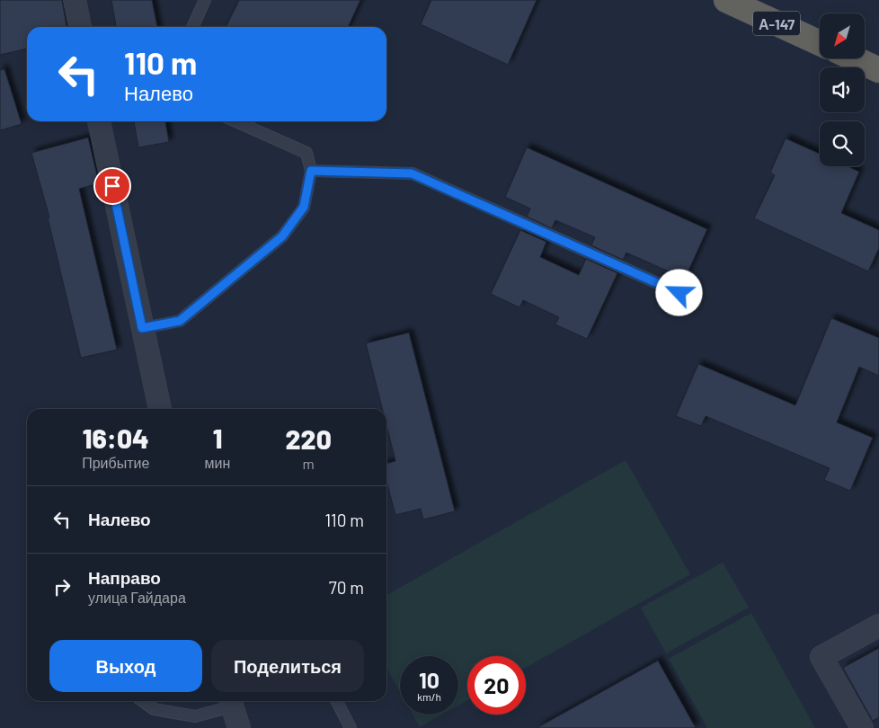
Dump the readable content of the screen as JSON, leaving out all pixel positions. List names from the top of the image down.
{
  "streets": {
    "highway": ["А-147"]
  },
  "north": "bottom left",
  "page": {
    "turn": ["110 m", "Налево"],
    "eta": [
      "16:04",
      "Прибытие",
      "1",
      "мин",
      "220",
      "m"
    ],
    "list": [
      {
        "name": "Налево",
        "value": "110 m"
      },
      {
        "name": "Направо",
        "note": "улица Гайдара",
        "value": "70 m"
      }
    ],
    "buttons": ["Выход", "Поделиться"],
    "speed": "10 km/h",
    "limit": "20"
  }
}
